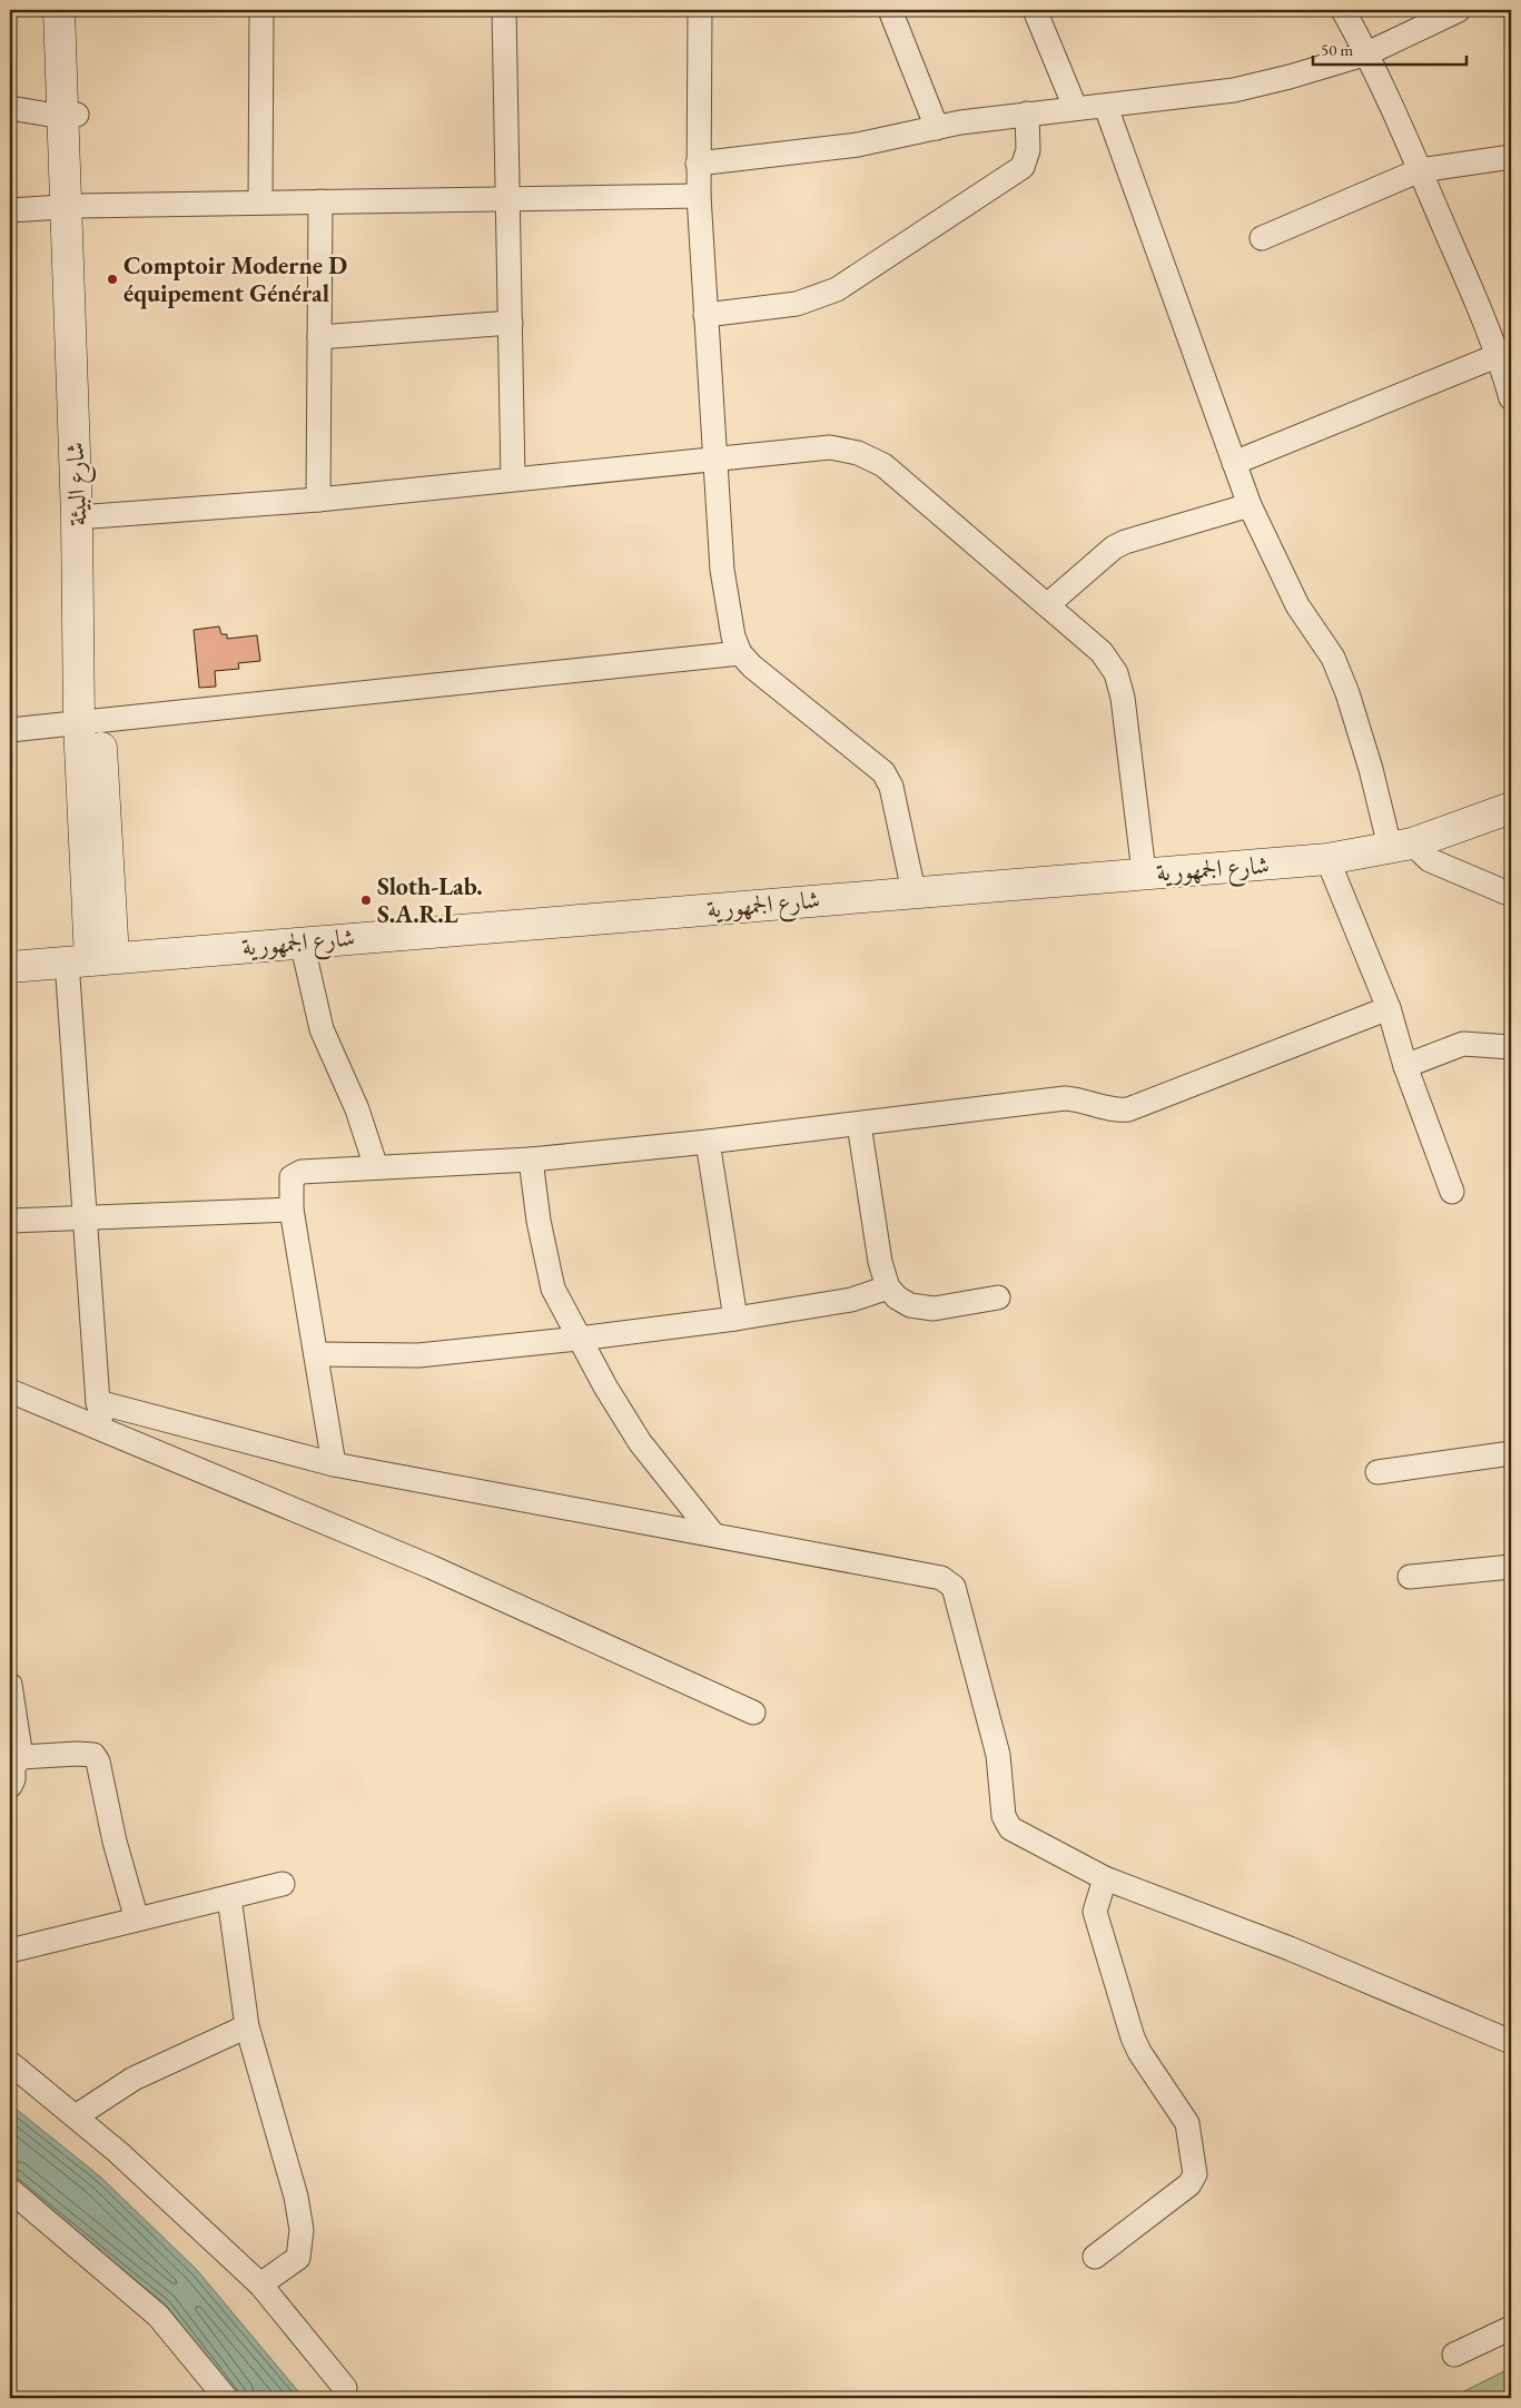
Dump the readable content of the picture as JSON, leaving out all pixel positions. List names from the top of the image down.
{
  "streets": {
    "main road": ["شارع البيئة", "شارع الجمهورية"]
  },
  "crossings": [
    ["شارع البيئة", "شارع الجمهورية"]
  ],
  "places": ["Comptoir Moderne D équipement Général", "Sloth-Lab. S.A.R.L"],
  "scale_bar": "50 m"
}
